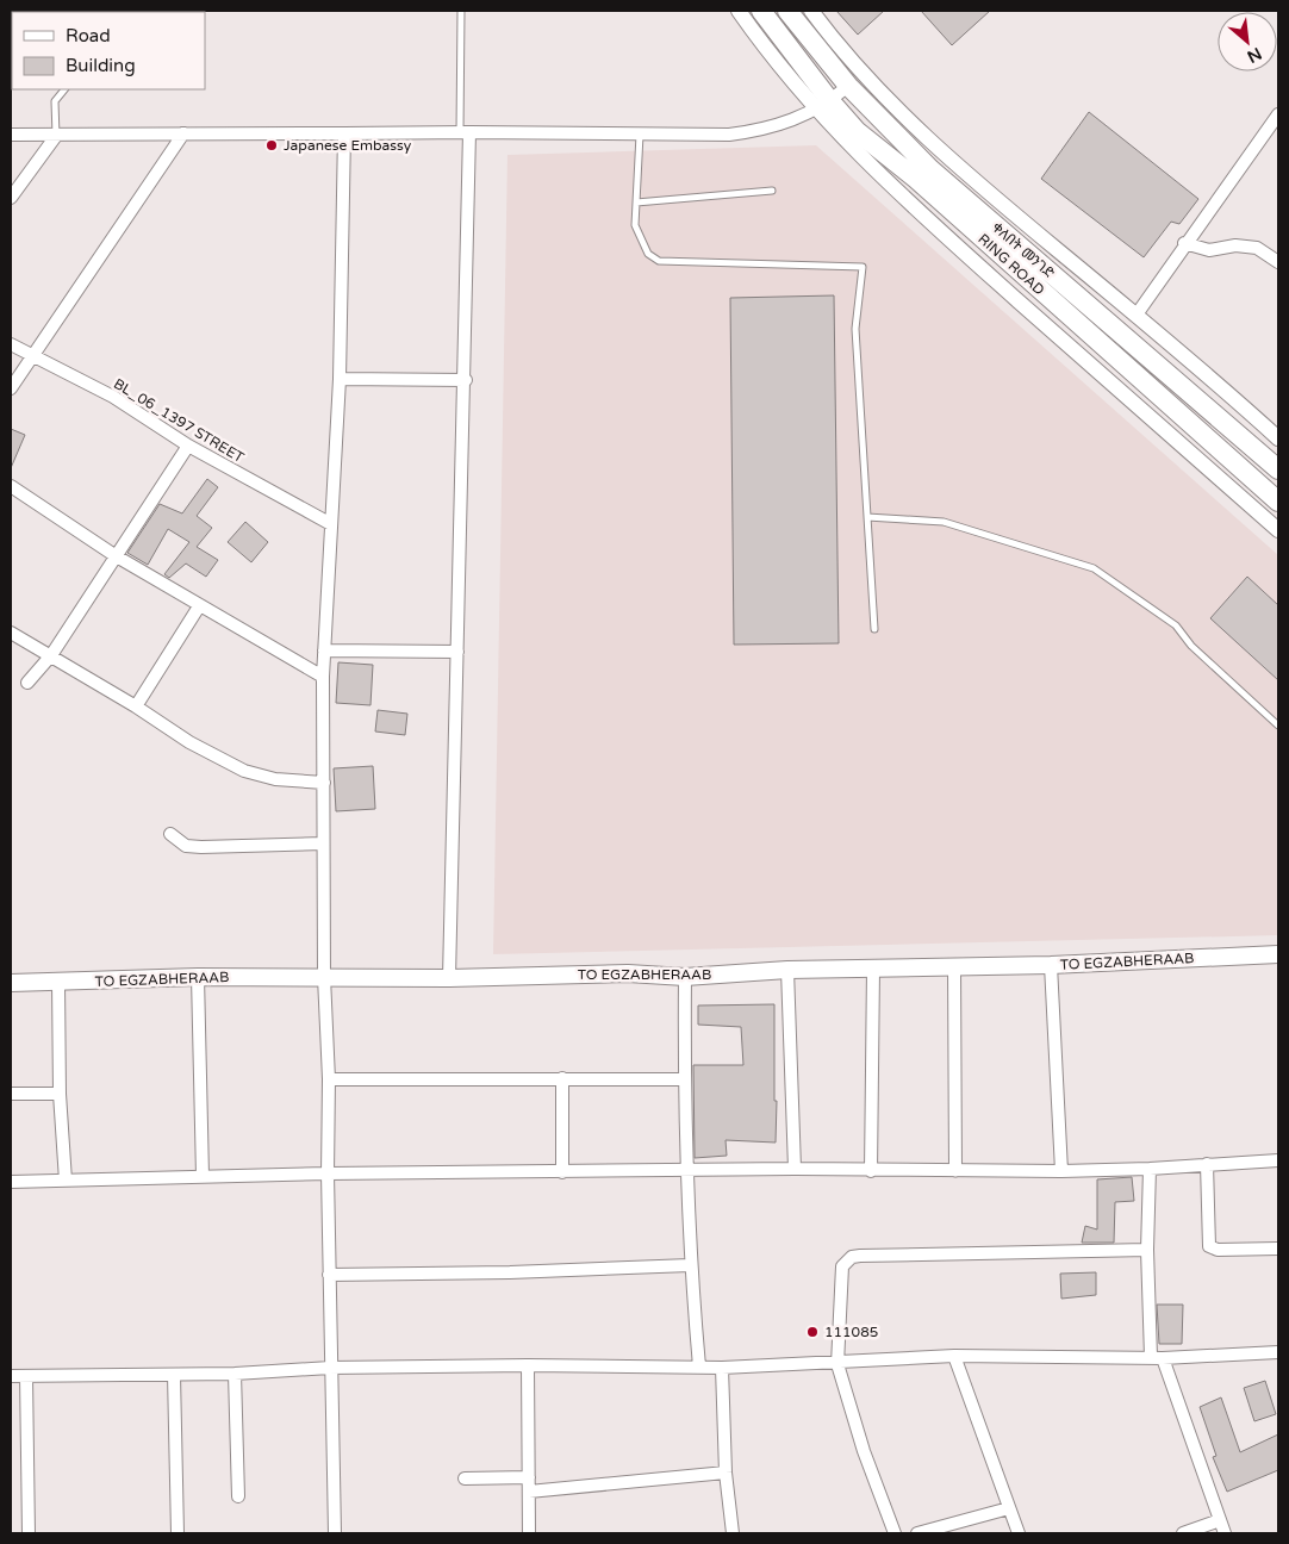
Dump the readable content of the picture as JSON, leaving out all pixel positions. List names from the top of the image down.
{
  "streets": {
    "highway": ["ቀለበት መንገድ", "RING ROAD"],
    "main road": ["TO EGZABHERAAB"],
    "street": ["BL_06_1397 STREET"]
  },
  "places": ["Japanese Embassy", "111085"],
  "legend": ["Road", "Building"],
  "north": "bottom right"
}
